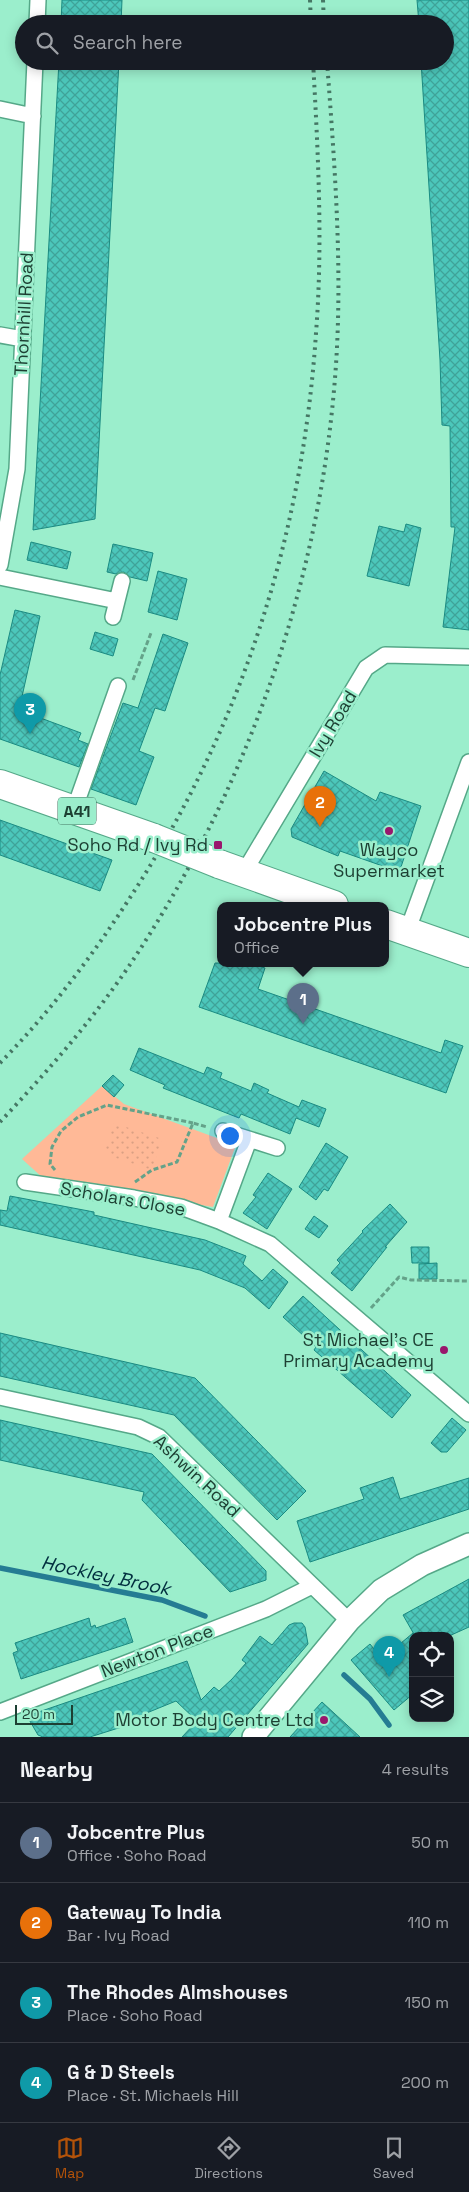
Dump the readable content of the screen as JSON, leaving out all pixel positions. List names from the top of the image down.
{
  "streets": {
    "highway": ["A41"],
    "street": [
      "Thornhill Road",
      "Ivy Road",
      "Scholars Close",
      "Ashwin Road",
      "Newton Place"
    ]
  },
  "crossings": [
    ["Ivy Road", "A41"],
    ["Ashwin Road", "Newton Place"]
  ],
  "water": ["Hockley Brook"],
  "places": {
    "other": ["Wayco Supermarket", "St Michael's CE Primary Academy", "Motor Body Centre Ltd"],
    "transit": ["Soho Rd / Ivy Rd"]
  },
  "scale_bar": "20 m",
  "page": {
    "search": "Search here",
    "pins": [
      "3",
      "2",
      "1",
      "4"
    ],
    "popup": ["Jobcentre Plus", "Office"],
    "scale": "20 m",
    "heading": ["Nearby", "4 results"],
    "list": [
      {
        "mark": "1",
        "name": "Jobcentre Plus",
        "note": "Office · Soho Road",
        "value": "50 m"
      },
      {
        "mark": "2",
        "name": "Gateway To India",
        "note": "Bar · Ivy Road",
        "value": "110 m"
      },
      {
        "mark": "3",
        "name": "The Rhodes Almshouses",
        "note": "Place · Soho Road",
        "value": "150 m"
      },
      {
        "mark": "4",
        "name": "G & D Steels",
        "note": "Place · St. Michaels Hill",
        "value": "200 m"
      }
    ],
    "nav": ["Map", "Directions", "Saved"]
  }
}
